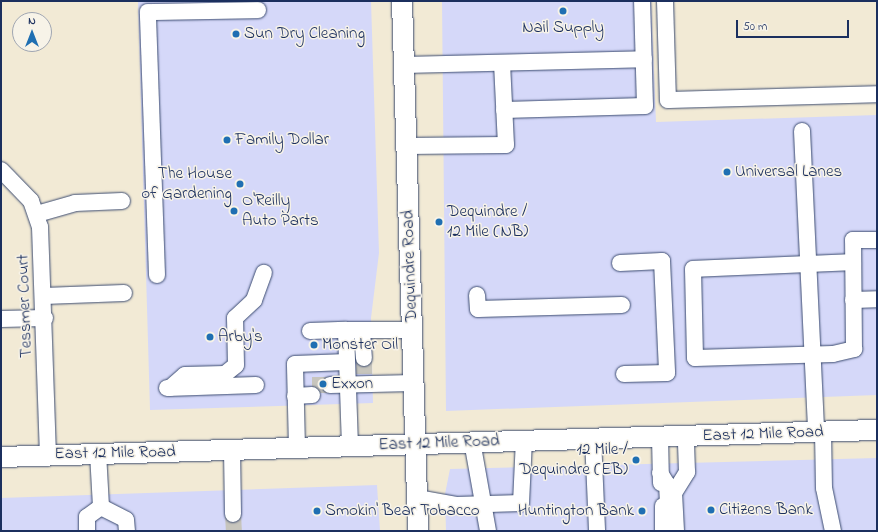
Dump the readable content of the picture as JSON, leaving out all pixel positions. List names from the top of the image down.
{
  "streets": {
    "main road": ["Dequindre Road", "East 12 Mile Road"],
    "street": ["Tessmer Court"]
  },
  "crossings": [
    ["Dequindre Road", "East 12 Mile Road"],
    ["Tessmer Court", "East 12 Mile Road"]
  ],
  "places": [
    "Nail Supply",
    "Sun Dry Cleaning",
    "Family Dollar",
    "Universal Lanes",
    "The House of Gardening",
    "O'Reilly Auto Parts",
    "Dequindre / 12 Mile (NB)",
    "Arby's",
    "Monster Oil",
    "Exxon",
    "12 Mile / Dequindre (EB)",
    "Citizens Bank",
    "Smokin' Bear Tobacco",
    "Huntington Bank"
  ],
  "scale_bar": "50 m",
  "north": "top"
}
